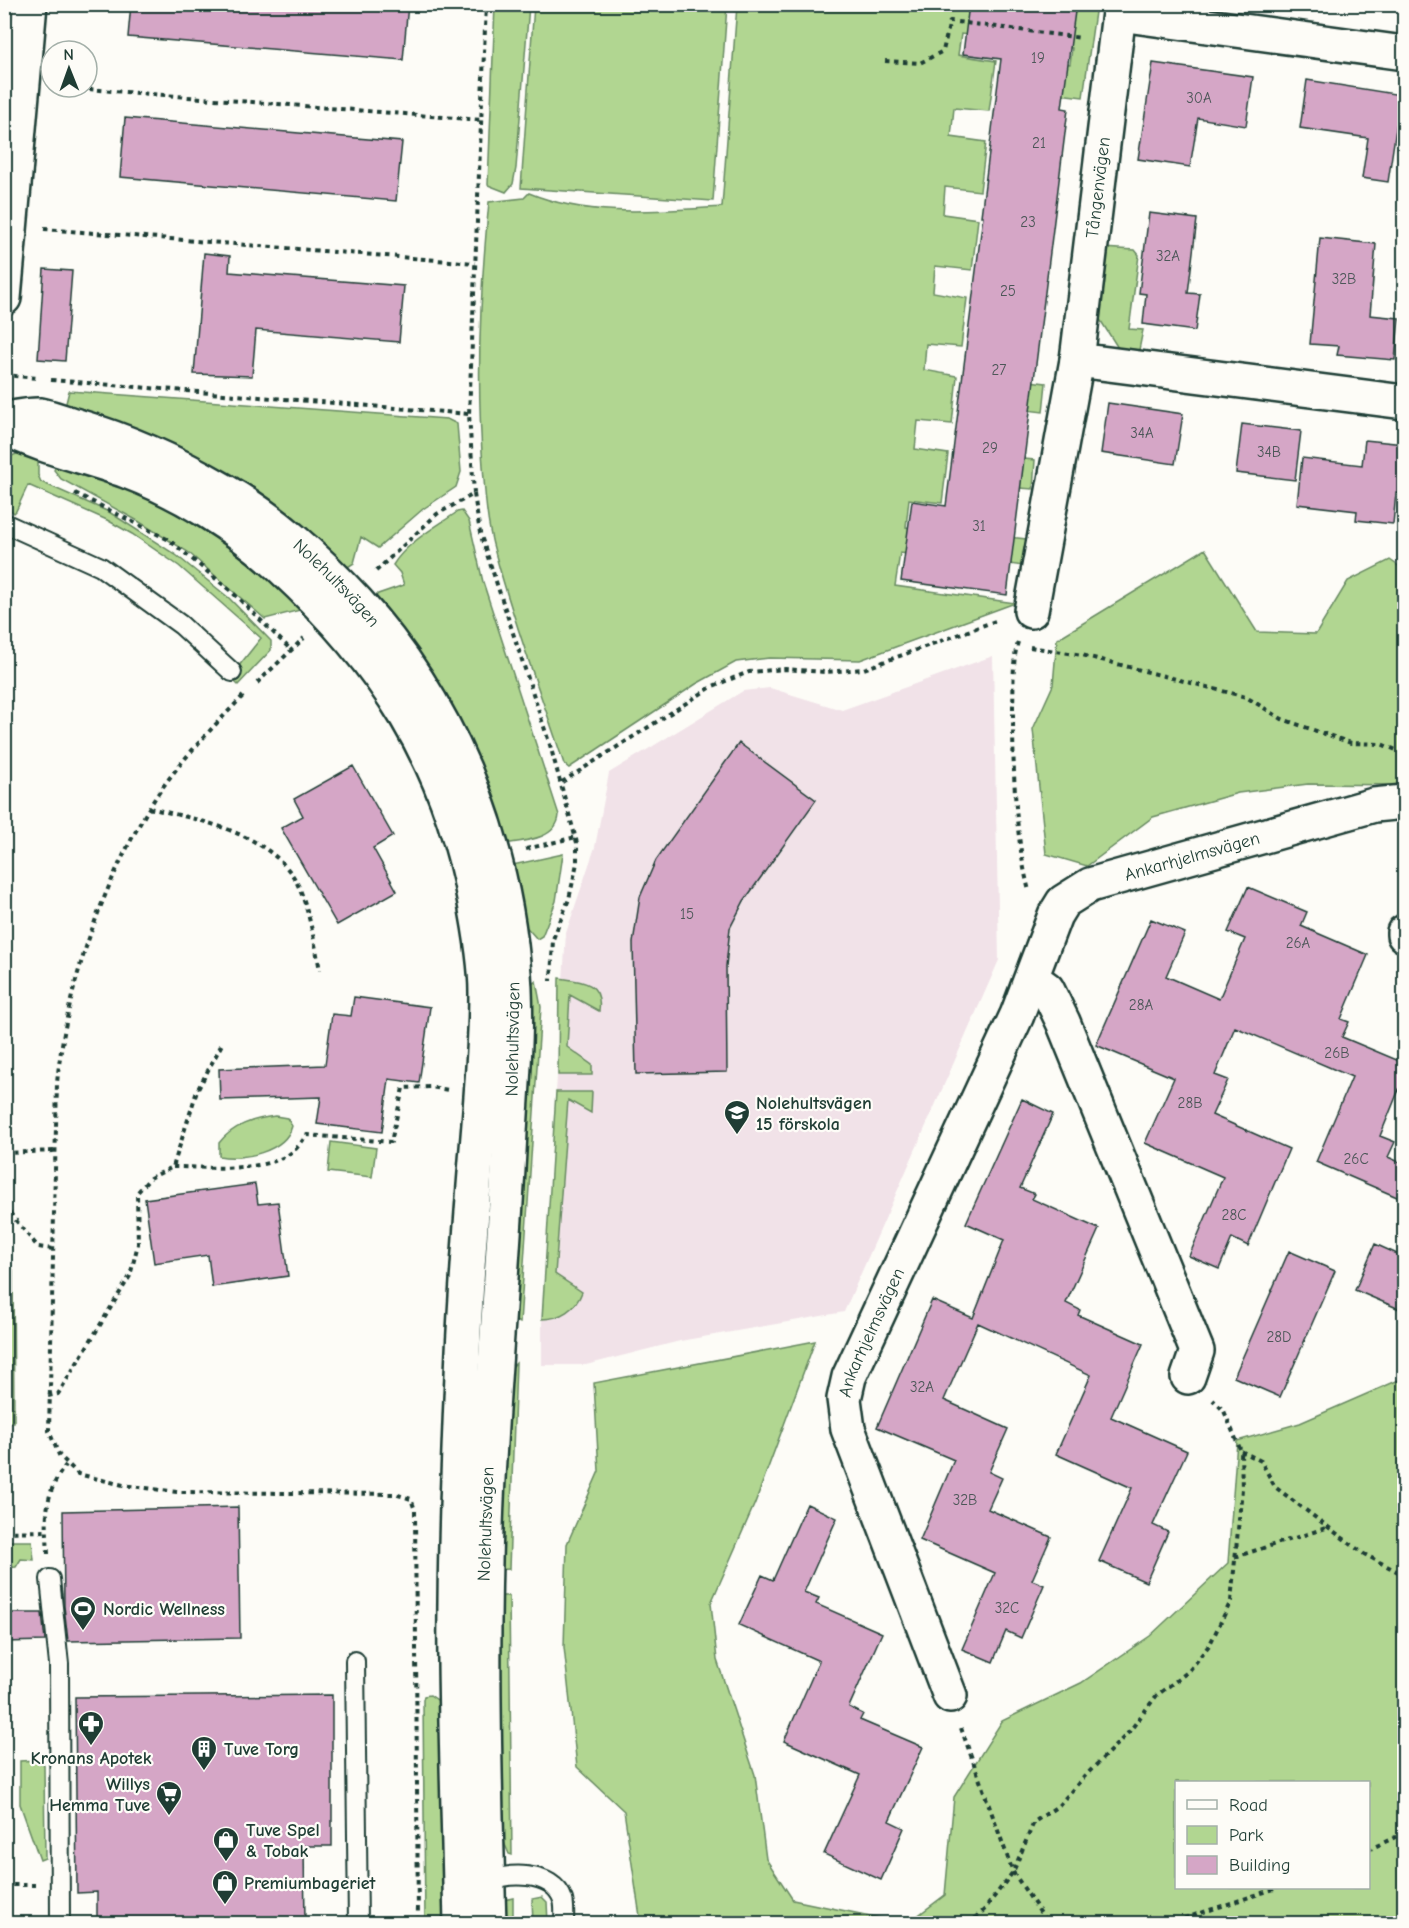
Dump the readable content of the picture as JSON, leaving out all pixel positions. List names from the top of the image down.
{
  "streets": {
    "street": ["Tångenvägen", "Nolehultsvägen", "Ankarhjelmsvägen"]
  },
  "places": {
    "school or university": ["Nolehultsvägen 15 förskola"],
    "sports": ["Nordic Wellness"],
    "pharmacy": ["Kronans Apotek"],
    "building": ["Tuve Torg"],
    "supermarket": ["Willys Hemma Tuve"],
    "shop": ["Tuve Spel & Tobak", "Premiumbageriet"]
  },
  "house_numbers": [
    "19",
    "30A",
    "21",
    "23",
    "32A",
    "32B",
    "25",
    "27",
    "34A",
    "29",
    "34B",
    "31",
    "15",
    "26A",
    "28A",
    "26B",
    "28B",
    "26C",
    "28C",
    "28D",
    "32A",
    "32B",
    "32C"
  ],
  "legend": ["Road", "Park", "Building"],
  "north": "top"
}
